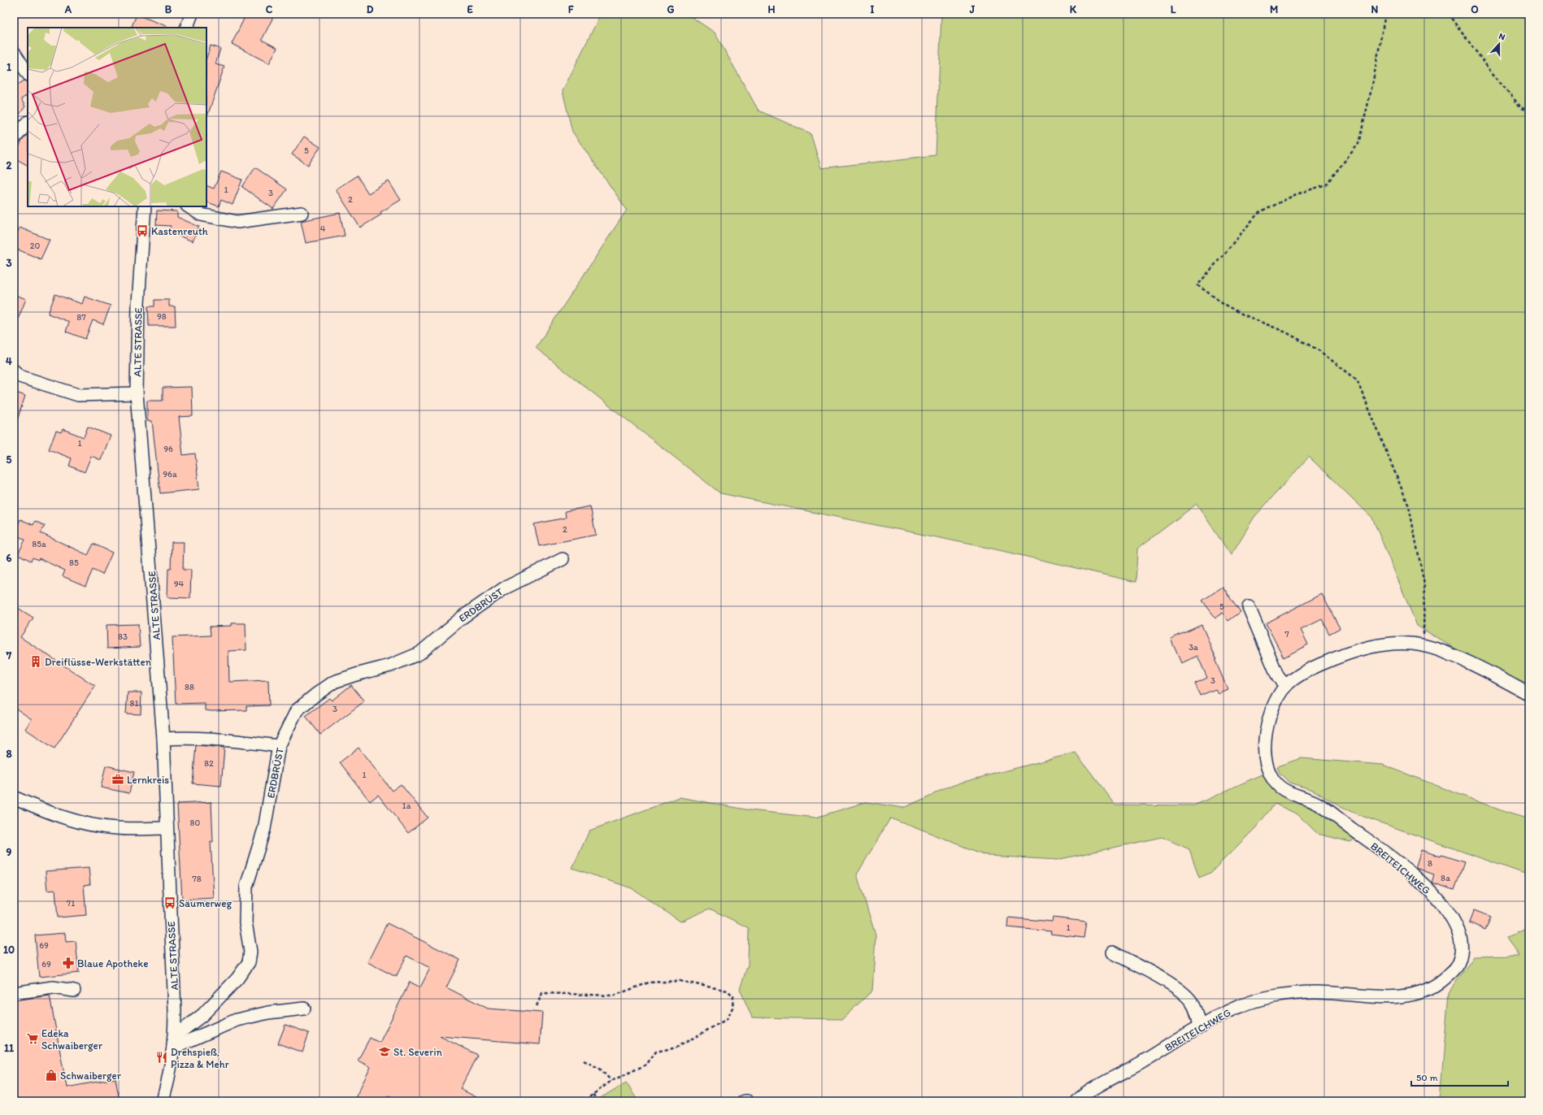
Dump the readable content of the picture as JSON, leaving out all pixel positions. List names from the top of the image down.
{
  "streets": {
    "street": ["ALTE STRASSE", "ERDBRÜST", "BREITEICHWEG"]
  },
  "crossings": [
    ["ALTE STRASSE", "ERDBRÜST"]
  ],
  "places": {
    "bus stop": ["Kastenreuth", "Säumerweg"],
    "building": ["Dreiflüsse-Werkstätten"],
    "office": ["Lernkreis"],
    "pharmacy": ["Blaue Apotheke"],
    "supermarket": ["Edeka Schwaiberger"],
    "school or university": ["St. Severin"],
    "restaurant": ["Drehspieß, Pizza & Mehr"],
    "shop": ["Schwaiberger"]
  },
  "house_numbers": [
    "5",
    "1",
    "3",
    "2",
    "4",
    "20",
    "98",
    "87",
    "1",
    "96",
    "96a",
    "2",
    "85a",
    "85",
    "94",
    "5",
    "7",
    "83",
    "3a",
    "3",
    "88",
    "81",
    "3",
    "82",
    "1",
    "1a",
    "80",
    "8",
    "8a",
    "78",
    "71",
    "1",
    "69",
    "69"
  ],
  "scale_bar": "50 m",
  "north": "top",
  "grid": {
    "columns": [
      "A",
      "B",
      "C",
      "D",
      "E",
      "F",
      "G",
      "H",
      "I",
      "J",
      "K",
      "L",
      "M",
      "N",
      "O"
    ],
    "rows": [
      "1",
      "2",
      "3",
      "4",
      "5",
      "6",
      "7",
      "8",
      "9",
      "10",
      "11"
    ]
  }
}
